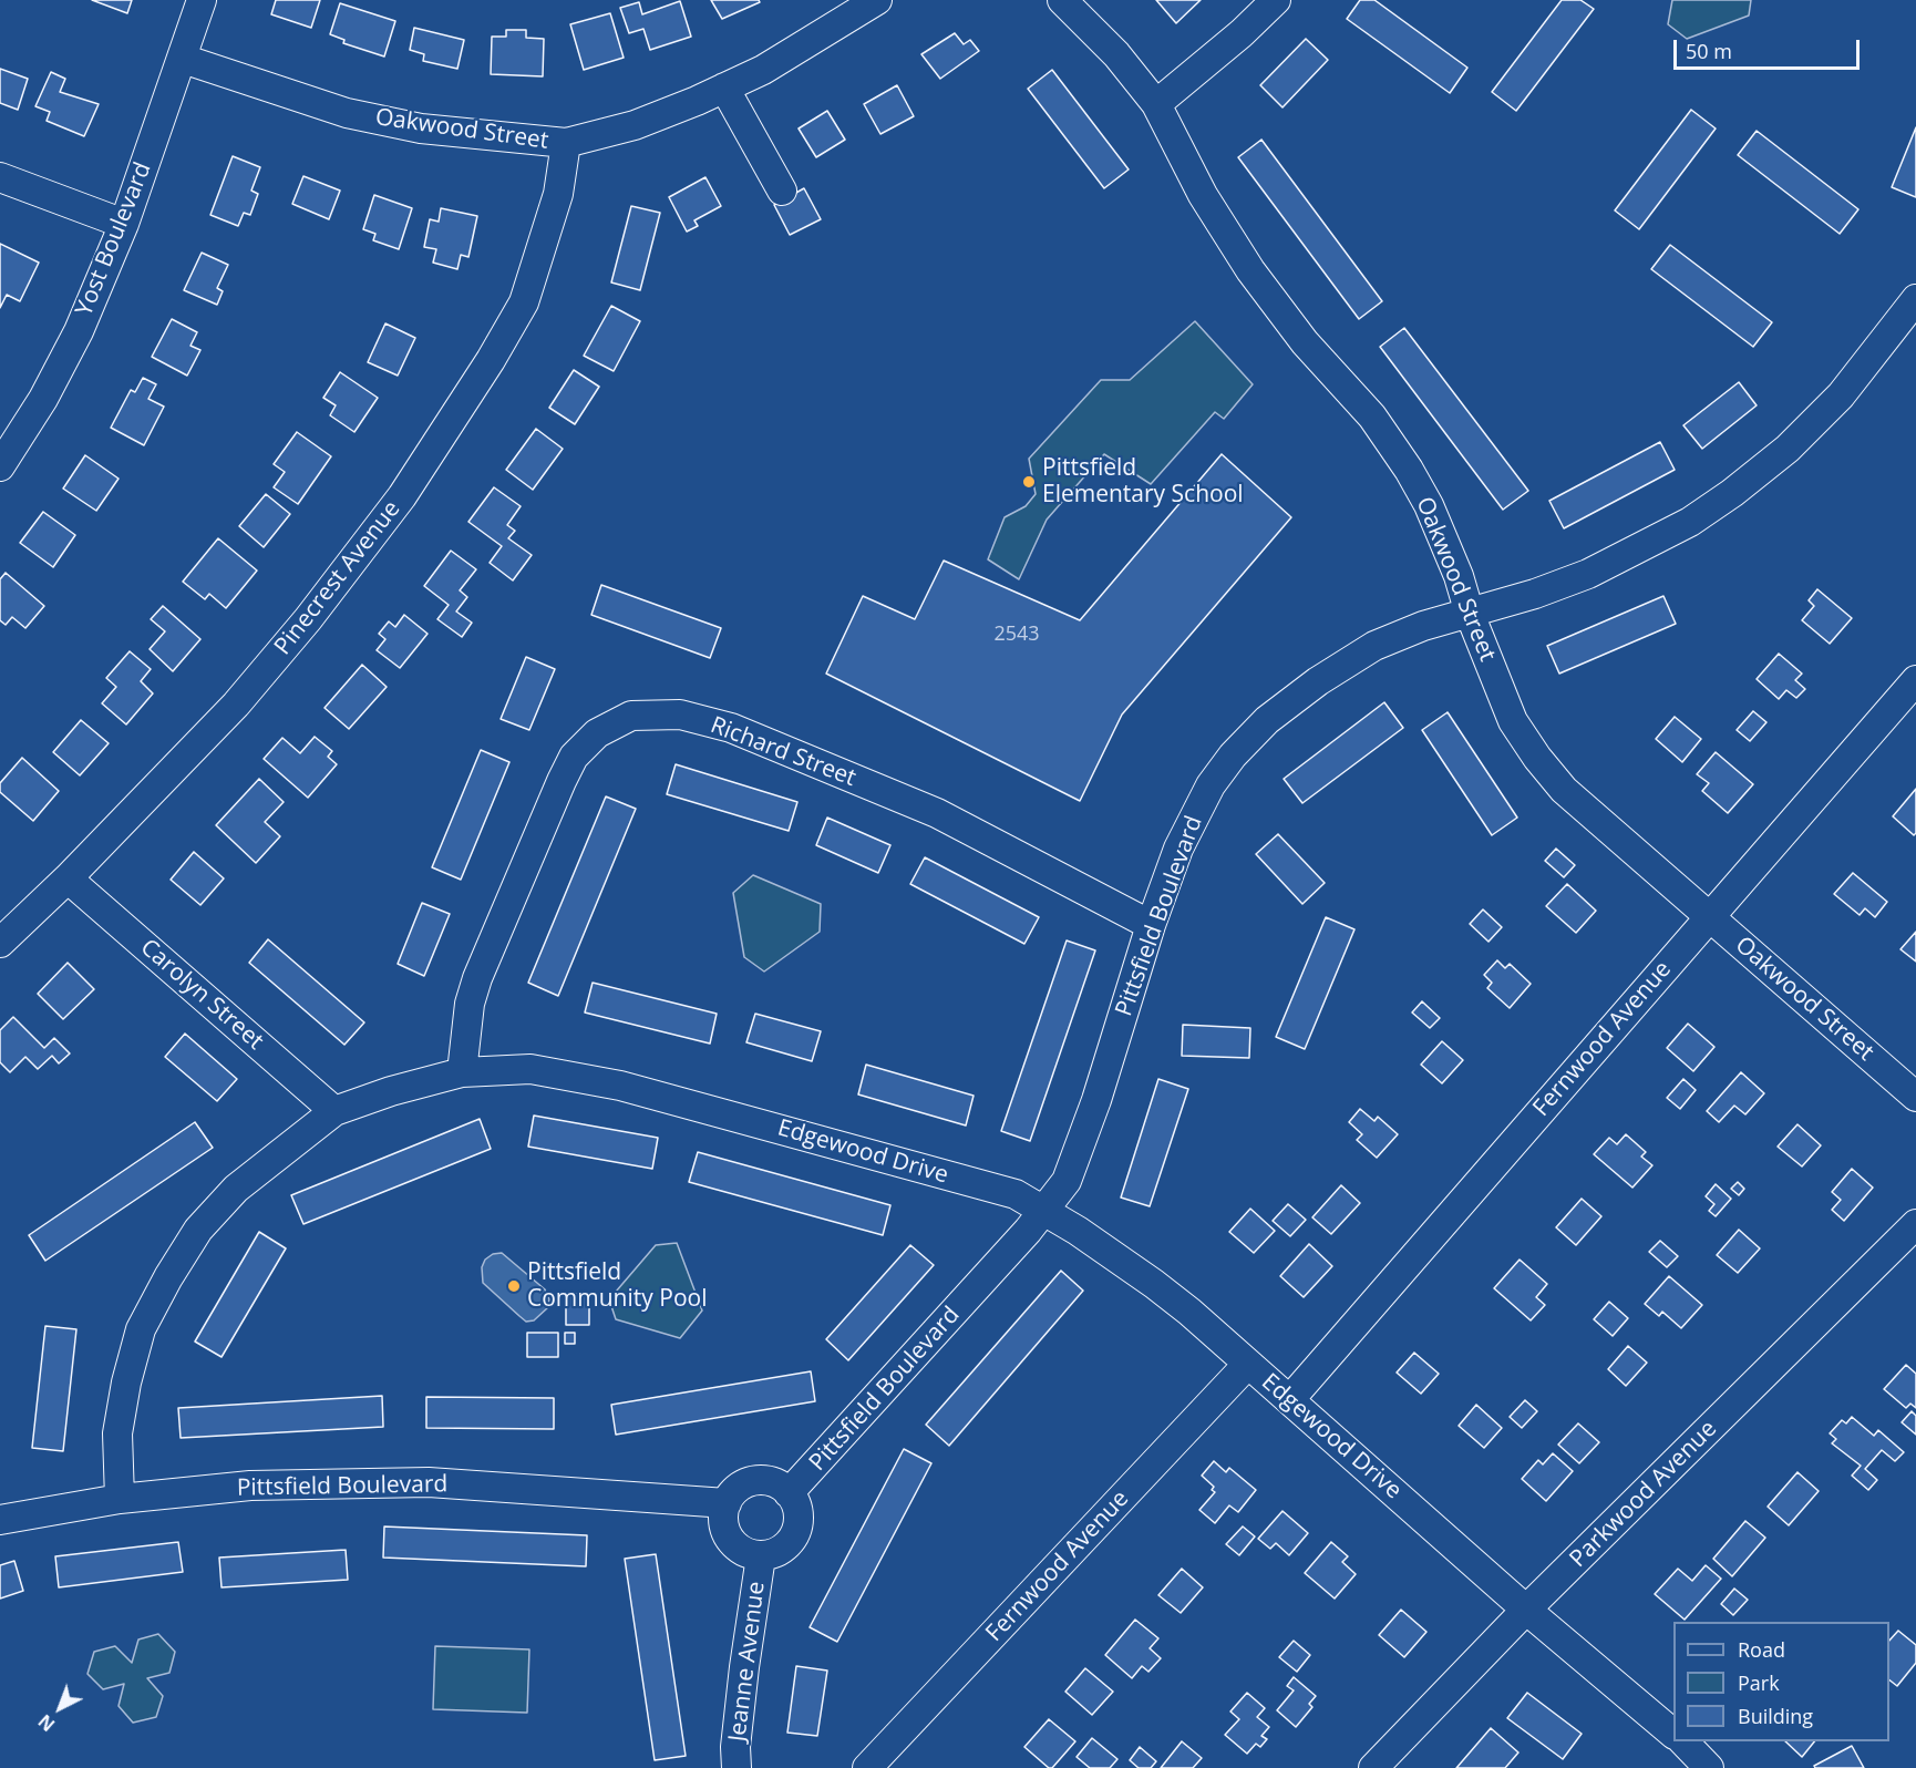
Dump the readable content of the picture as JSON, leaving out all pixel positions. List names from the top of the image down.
{
  "streets": {
    "street": [
      "Oakwood Street",
      "Yost Boulevard",
      "Pinecrest Avenue",
      "Richard Street",
      "Pittsfield Boulevard",
      "Carolyn Street",
      "Fernwood Avenue",
      "Edgewood Drive",
      "Parkwood Avenue",
      "Jeanne Avenue"
    ]
  },
  "crossings": [
    ["Oakwood Street", "Yost Boulevard"],
    ["Oakwood Street", "Pinecrest Avenue"],
    ["Oakwood Street", "Pittsfield Boulevard"],
    ["Oakwood Street", "Fernwood Avenue"],
    ["Pinecrest Avenue", "Carolyn Street"],
    ["Richard Street", "Pittsfield Boulevard"],
    ["Richard Street", "Edgewood Drive"],
    ["Pittsfield Boulevard", "Edgewood Drive"],
    ["Pittsfield Boulevard", "Jeanne Avenue"],
    ["Carolyn Street", "Edgewood Drive"],
    ["Fernwood Avenue", "Edgewood Drive"],
    ["Edgewood Drive", "Parkwood Avenue"]
  ],
  "places": ["Pittsfield Elementary School", "Pittsfield Community Pool"],
  "house_numbers": ["2543"],
  "legend": ["Road", "Park", "Building"],
  "scale_bar": "50 m",
  "north": "bottom left"
}
